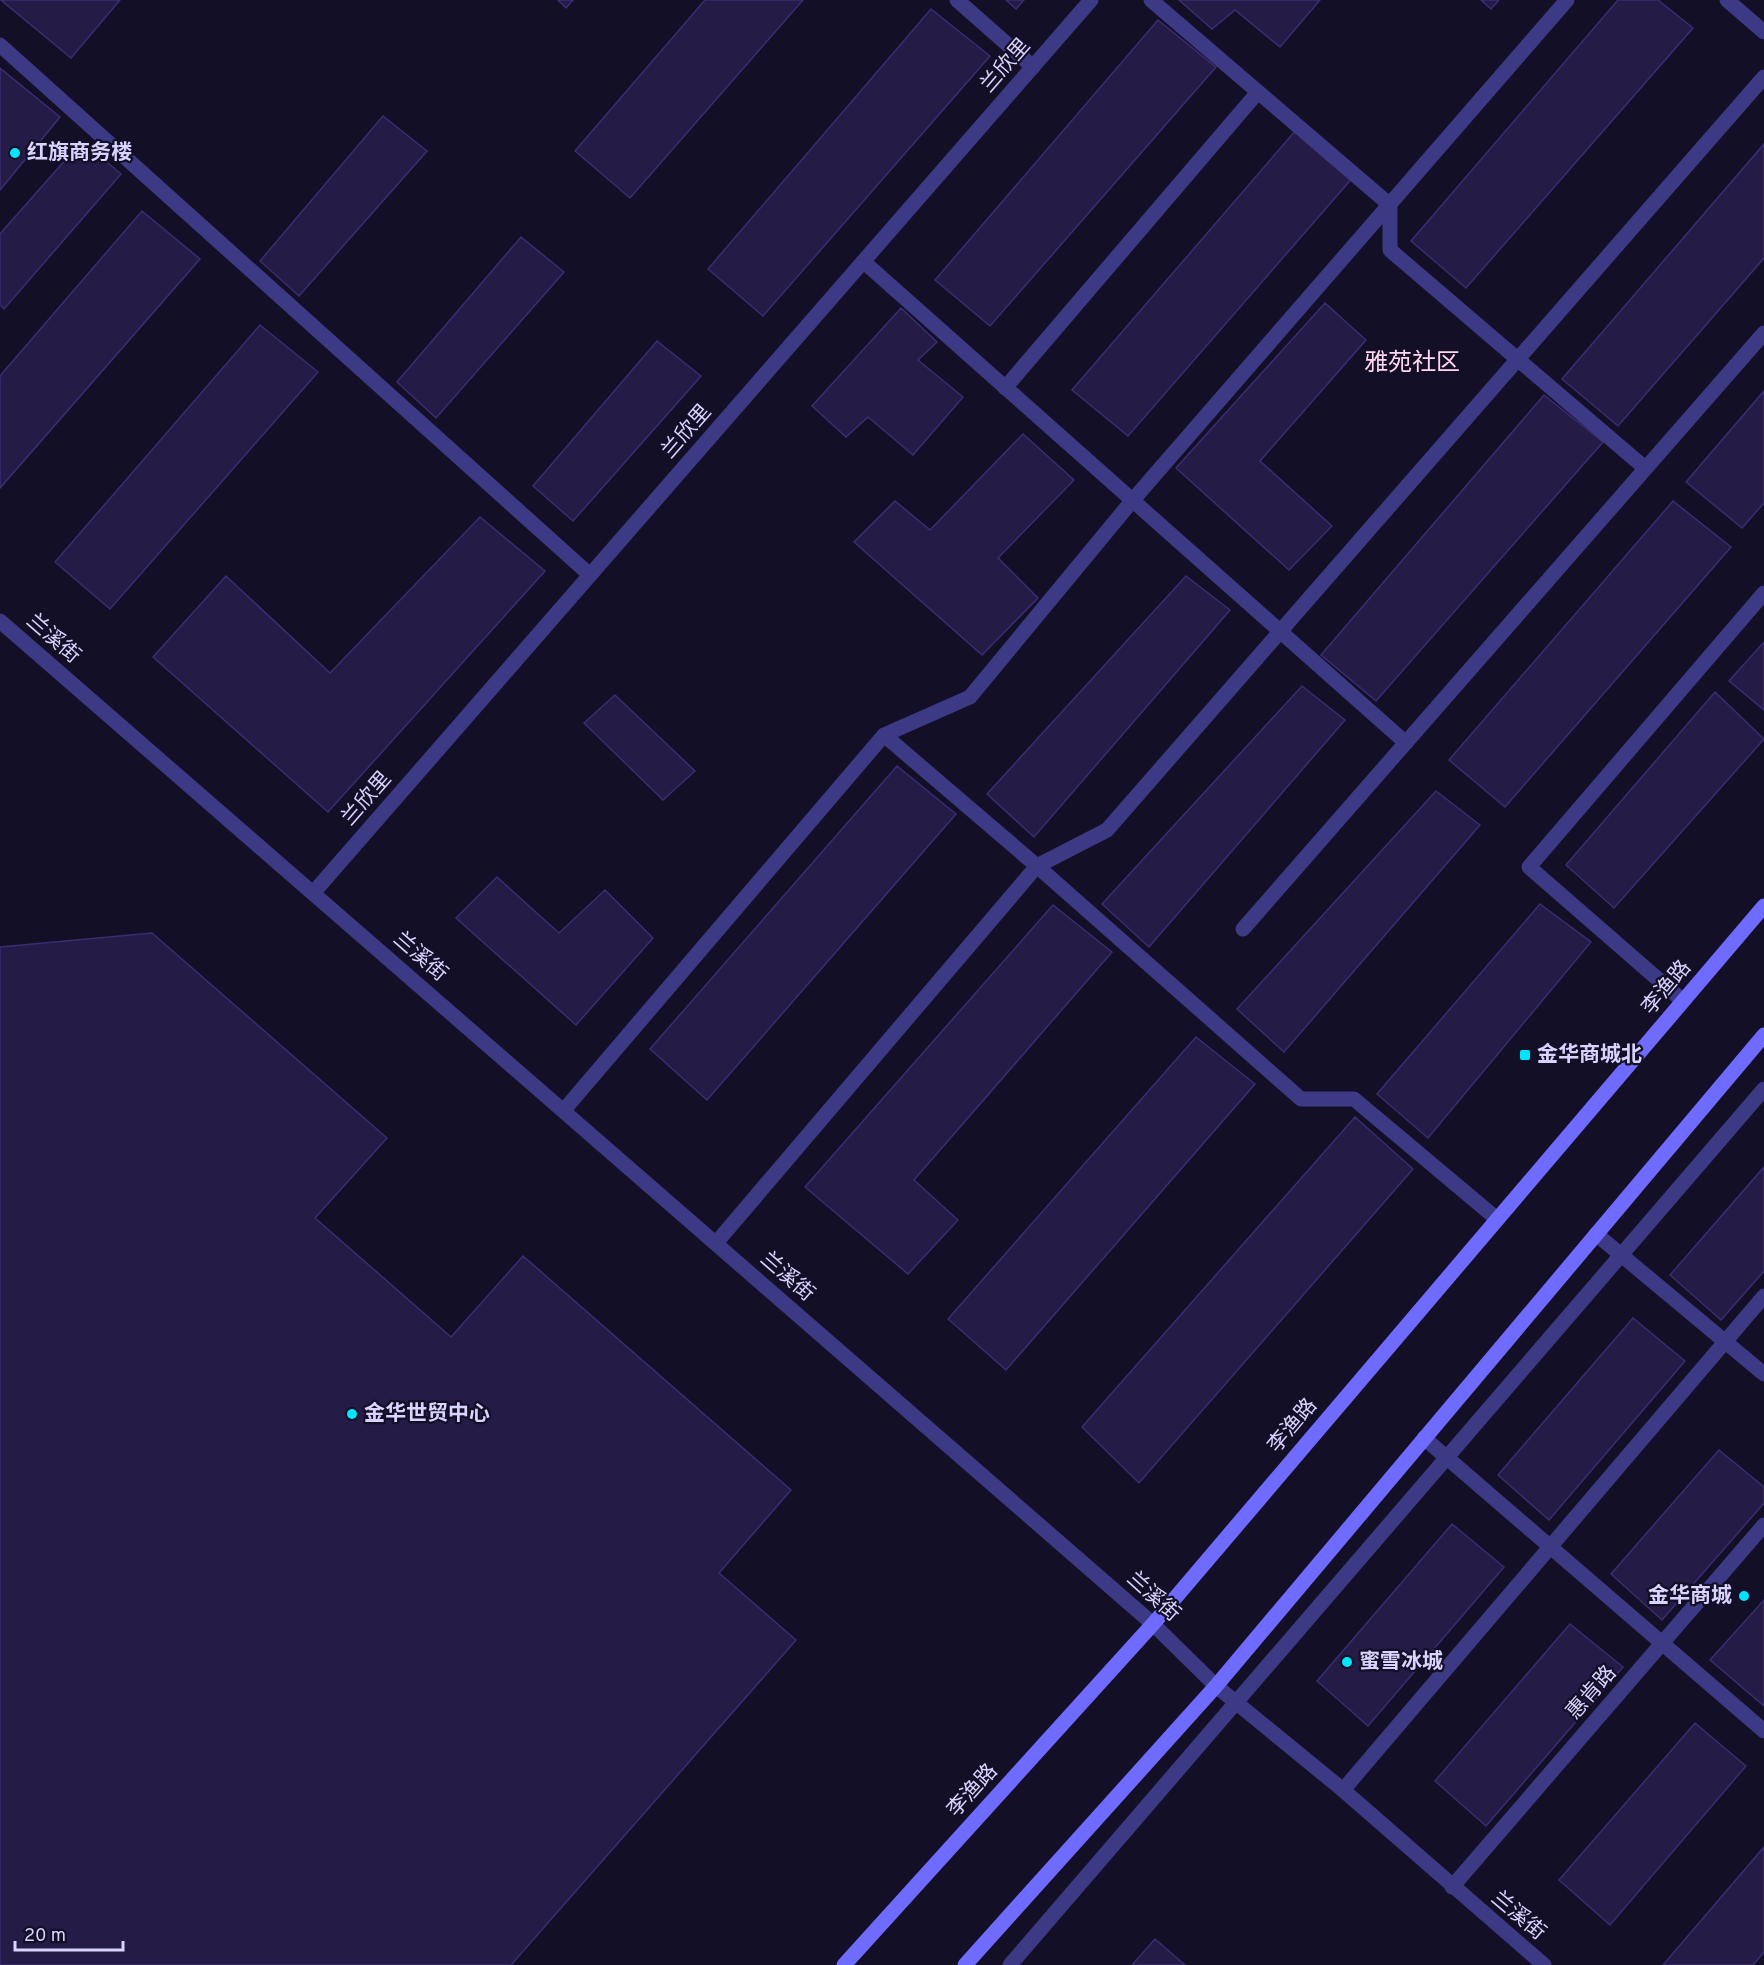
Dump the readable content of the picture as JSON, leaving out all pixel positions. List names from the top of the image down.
{
  "streets": {
    "main road": ["李渔路"],
    "street": ["兰欣里", "兰溪街", "惠肯路"]
  },
  "crossings": [
    ["兰欣里", "兰溪街"],
    ["兰溪街", "李渔路"],
    ["兰溪街", "惠肯路"]
  ],
  "districts": ["雅苑社区"],
  "places": {
    "other": [
      "红旗商务楼",
      "金华世贸中心",
      "金华商城",
      "蜜雪冰城"
    ],
    "transit": ["金华商城北"]
  },
  "scale_bar": "20 m"
}
